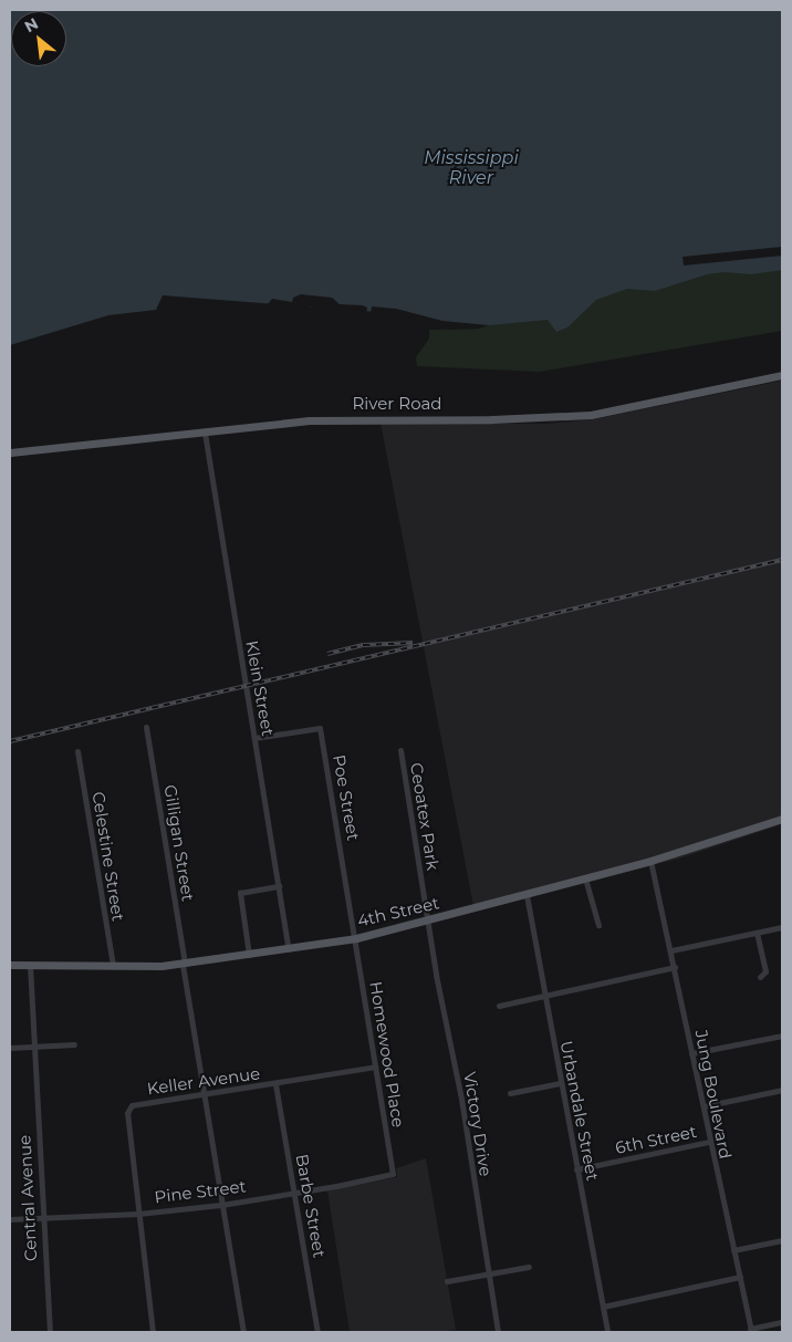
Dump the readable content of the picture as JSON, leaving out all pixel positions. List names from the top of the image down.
{
  "streets": {
    "main road": ["River Road", "4th Street"],
    "street": [
      "Klein Street",
      "Poe Street",
      "Ceoatex Park",
      "Gilligan Street",
      "Celestine Street",
      "Homewood Place",
      "Keller Avenue",
      "Jung Boulevard",
      "Urbandale Street",
      "Victory Drive",
      "6th Street",
      "Pine Street",
      "Central Avenue",
      "Barbe Street"
    ]
  },
  "crossings": [
    ["River Road", "Klein Street"],
    ["Klein Street", "Poe Street"],
    ["Klein Street", "4th Street"],
    ["Poe Street", "4th Street"],
    ["Poe Street", "Homewood Place"],
    ["Ceoatex Park", "4th Street"],
    ["Ceoatex Park", "Victory Drive"],
    ["Gilligan Street", "4th Street"],
    ["Gilligan Street", "Keller Avenue"],
    ["Gilligan Street", "Pine Street"],
    ["Celestine Street", "4th Street"],
    ["4th Street", "Homewood Place"],
    ["4th Street", "Jung Boulevard"],
    ["4th Street", "Urbandale Street"],
    ["4th Street", "Victory Drive"],
    ["4th Street", "Central Avenue"],
    ["Homewood Place", "Keller Avenue"],
    ["Homewood Place", "Pine Street"],
    ["Keller Avenue", "Pine Street"],
    ["Keller Avenue", "Barbe Street"],
    ["Jung Boulevard", "6th Street"],
    ["Urbandale Street", "6th Street"],
    ["Pine Street", "Central Avenue"],
    ["Pine Street", "Barbe Street"]
  ],
  "water": ["Mississippi River"],
  "north": "top left"
}
